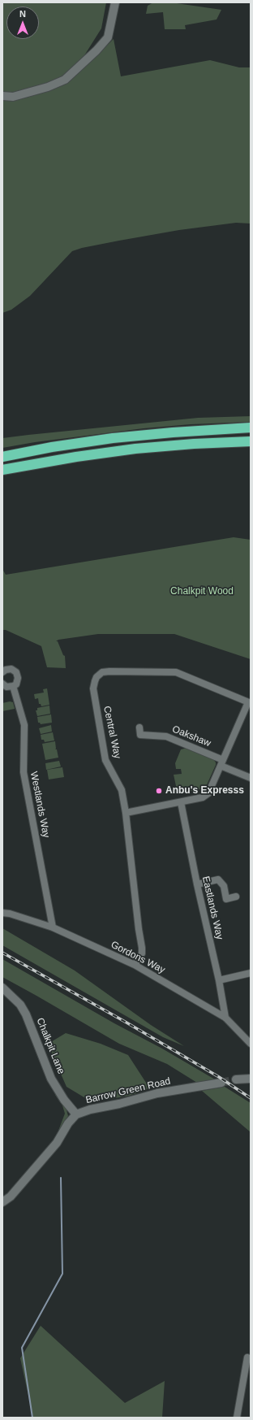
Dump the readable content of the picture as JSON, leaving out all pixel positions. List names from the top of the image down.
{
  "streets": {
    "street": [
      "Central Way",
      "Oakshaw",
      "Westlands Way",
      "Eastlands Way",
      "Gordons Way",
      "Chalkpit Lane",
      "Barrow Green Road"
    ]
  },
  "crossings": [
    ["Central Way", "Gordons Way"],
    ["Westlands Way", "Gordons Way"],
    ["Eastlands Way", "Gordons Way"],
    ["Chalkpit Lane", "Barrow Green Road"]
  ],
  "parks": ["Chalkpit Wood"],
  "places": ["Anbu's Expresss"],
  "north": "top"
}
